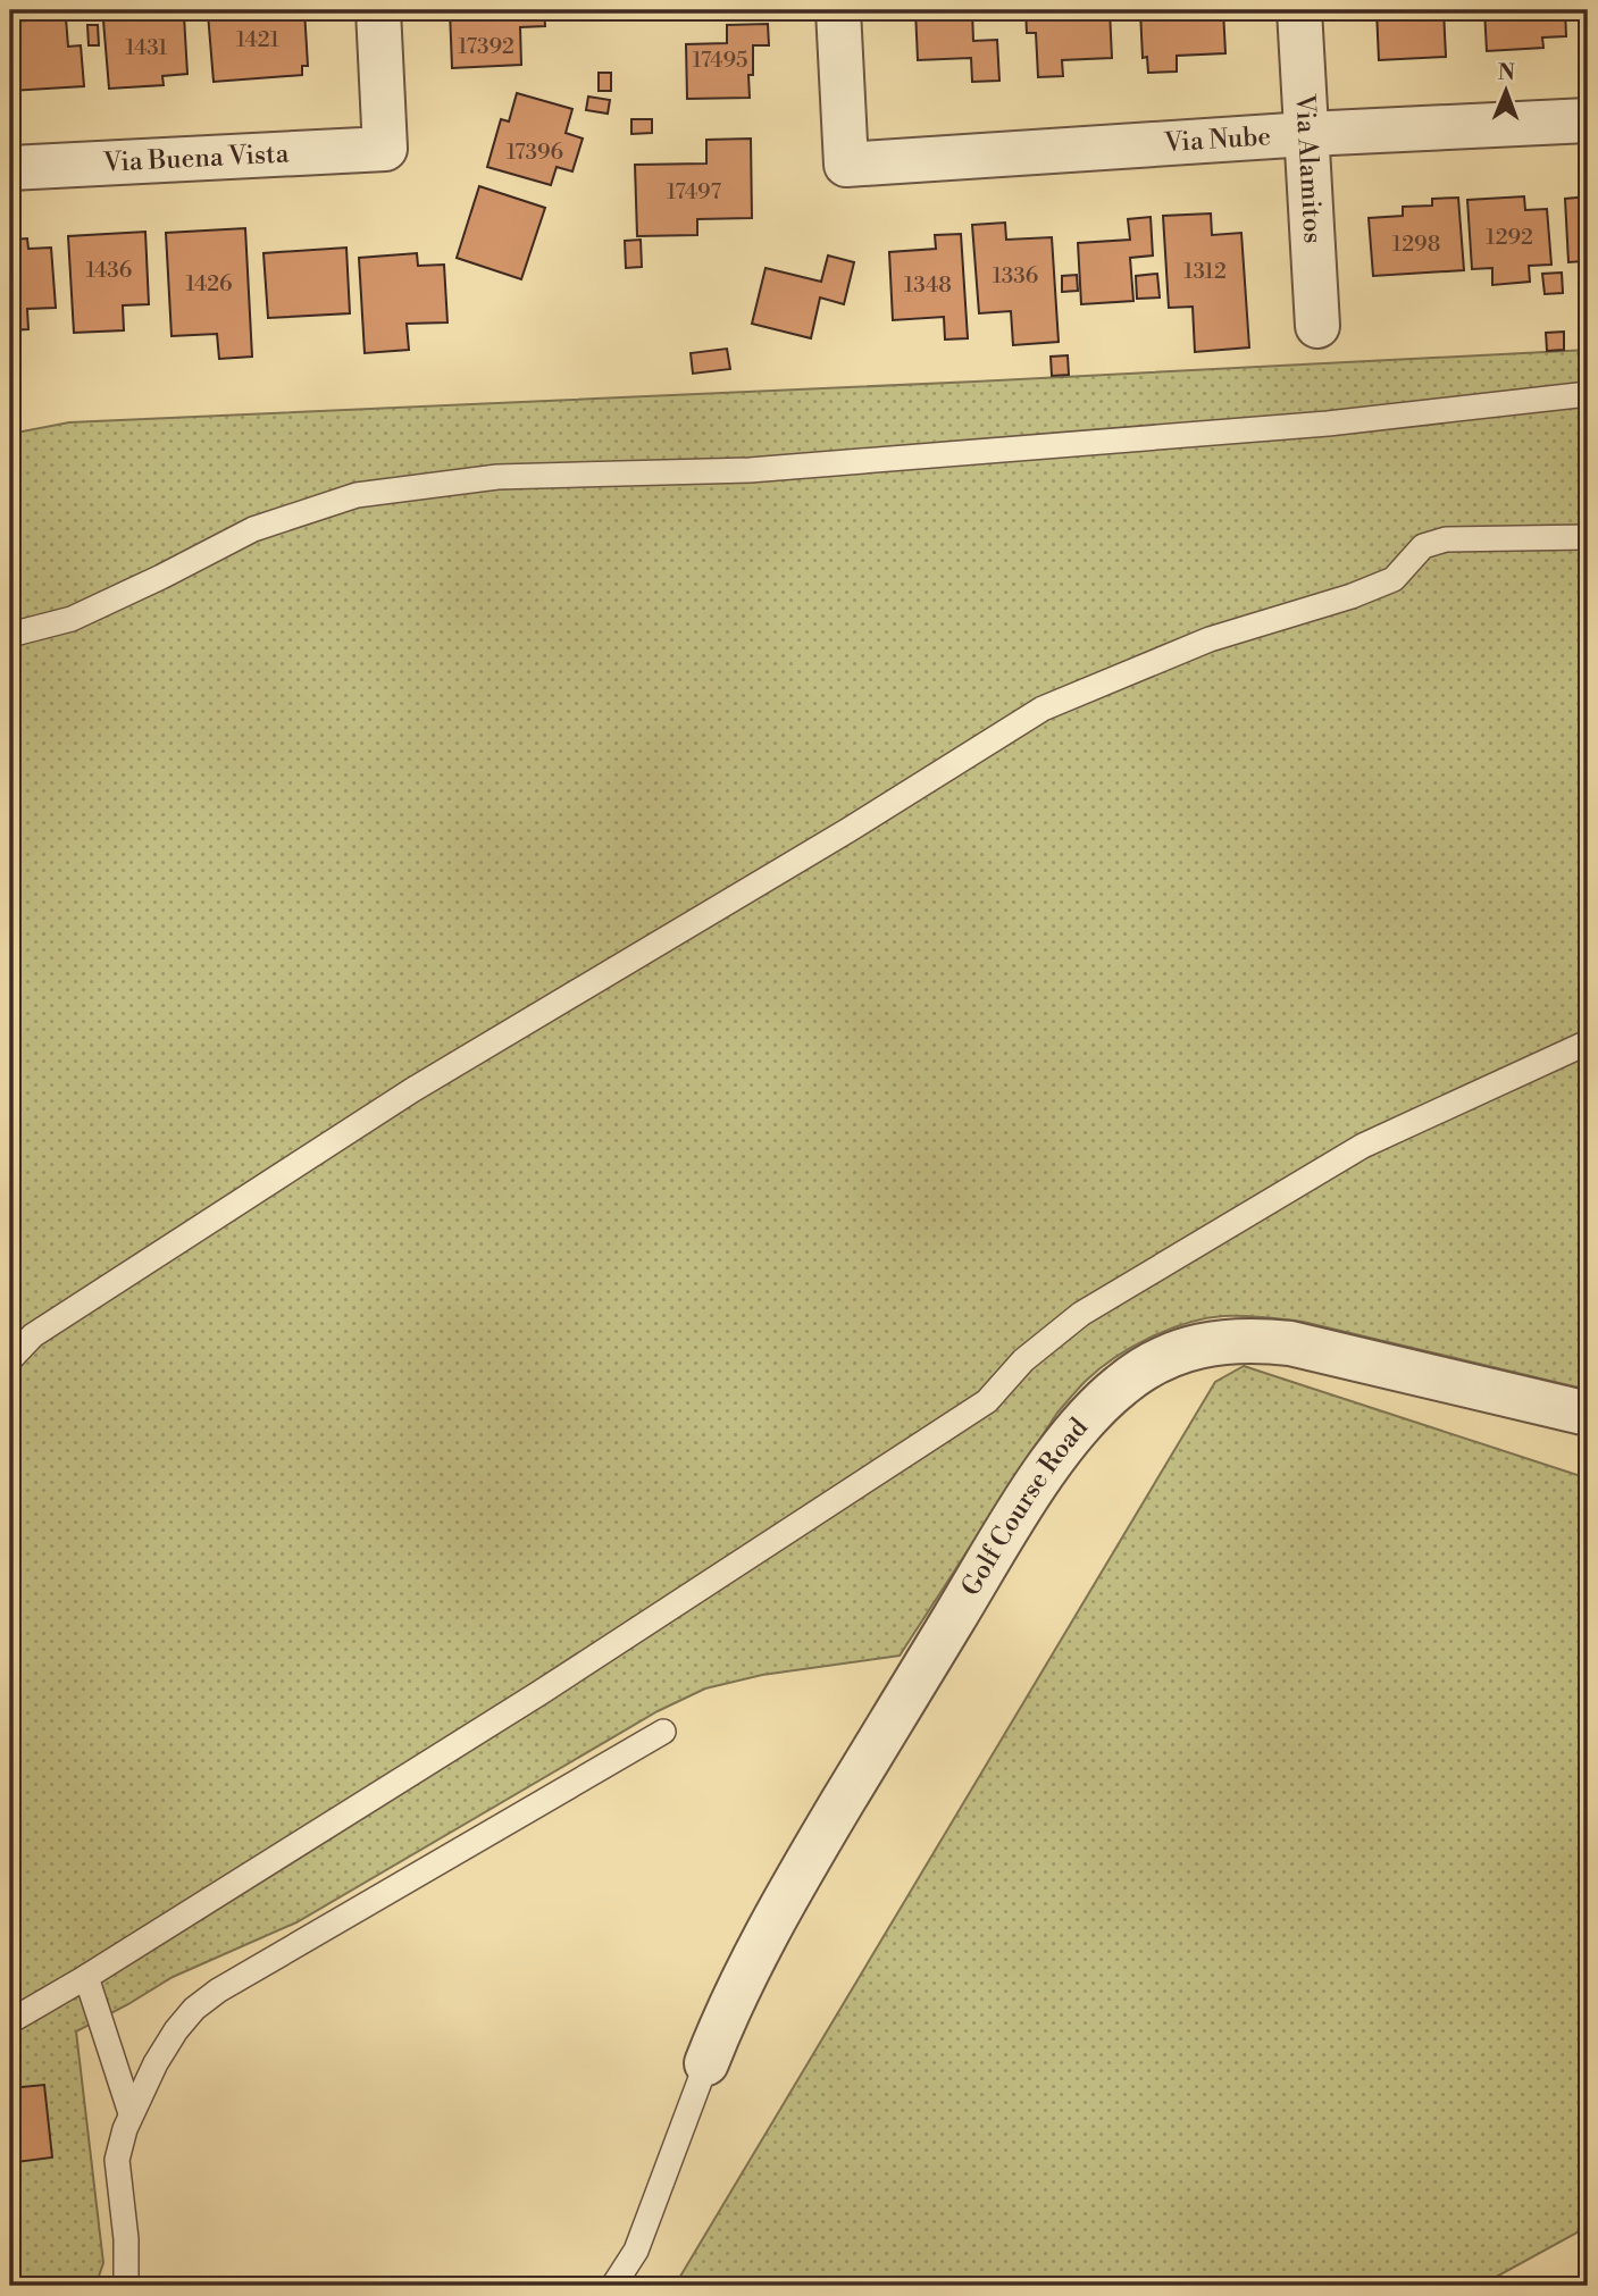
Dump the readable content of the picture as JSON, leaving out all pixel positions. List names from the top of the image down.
{
  "streets": {
    "street": [
      "Via Nube",
      "Via Buena Vista",
      "Via Alamitos",
      "Golf Course Road"
    ]
  },
  "crossings": [
    ["Via Nube", "Via Alamitos"]
  ],
  "house_numbers": [
    "1421",
    "17392",
    "1431",
    "17495",
    "17396",
    "17497",
    "1292",
    "1298",
    "1436",
    "1312",
    "1336",
    "1426",
    "1348"
  ],
  "north": "top"
}
